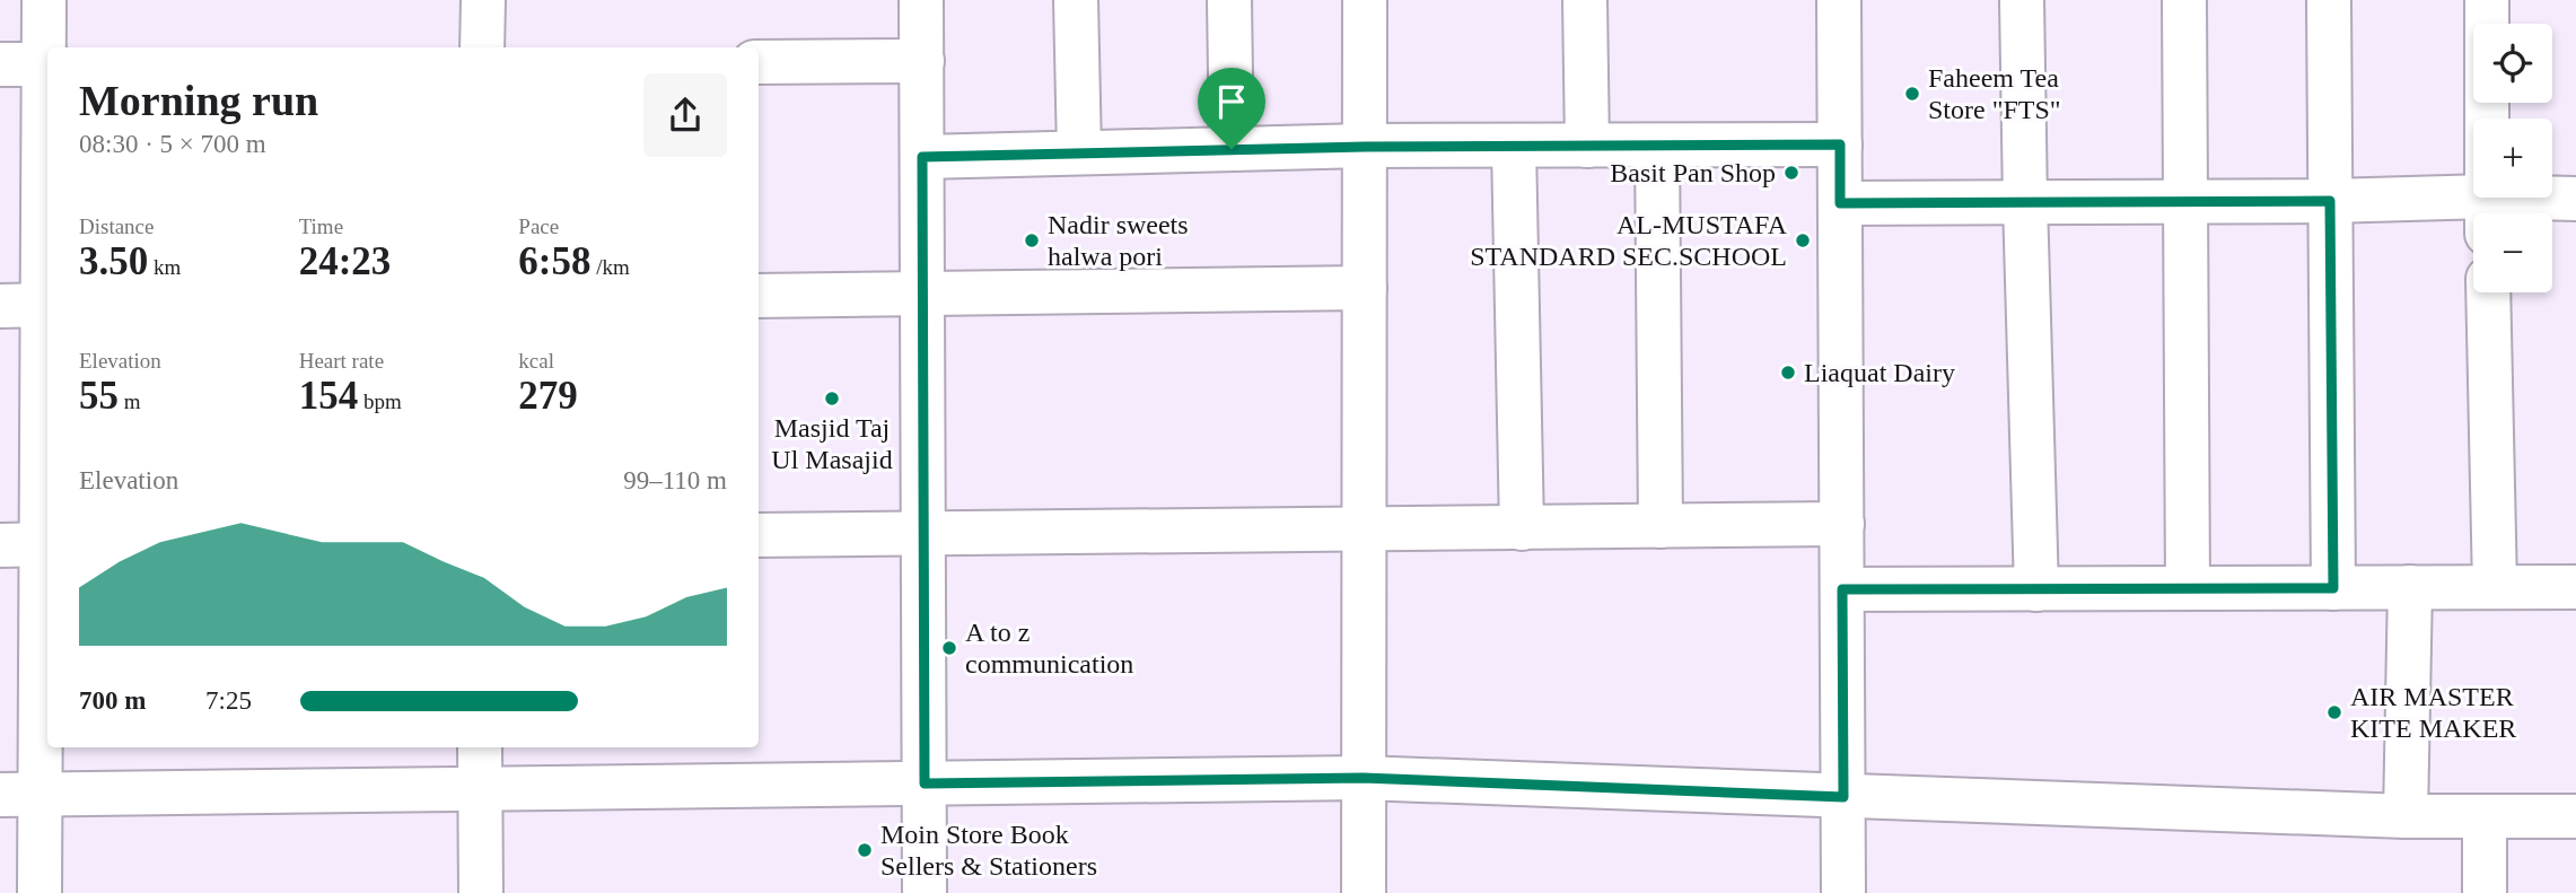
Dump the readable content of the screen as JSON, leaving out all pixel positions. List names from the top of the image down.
{
  "places": [
    "Faheem Tea Store \"FTS\"",
    "Basit Pan Shop",
    "Nadir sweets halwa pori",
    "AL-MUSTAFA STANDARD SEC.SCHOOL",
    "Liaquat Dairy",
    "Masjid Taj Ul Masajid",
    "A to z communication",
    "AIR MASTER KITE MAKER",
    "Moin Store Book Sellers & Stationers"
  ],
  "page": {
    "map_buttons": ["+", "−"],
    "heading": ["Morning run", "08:30 · 5 × 700 m"],
    "stats": [
      ["Distance", "3.50 km"],
      ["Time", "24:23"],
      ["Pace", "6:58 /km"],
      ["Elevation", "55 m"],
      ["Heart rate", "154 bpm"],
      ["kcal", "279"]
    ],
    "chart": ["Elevation", "99–110 m"],
    "list": [
      {
        "name": "700 m",
        "note": "7:25"
      }
    ]
  }
}
